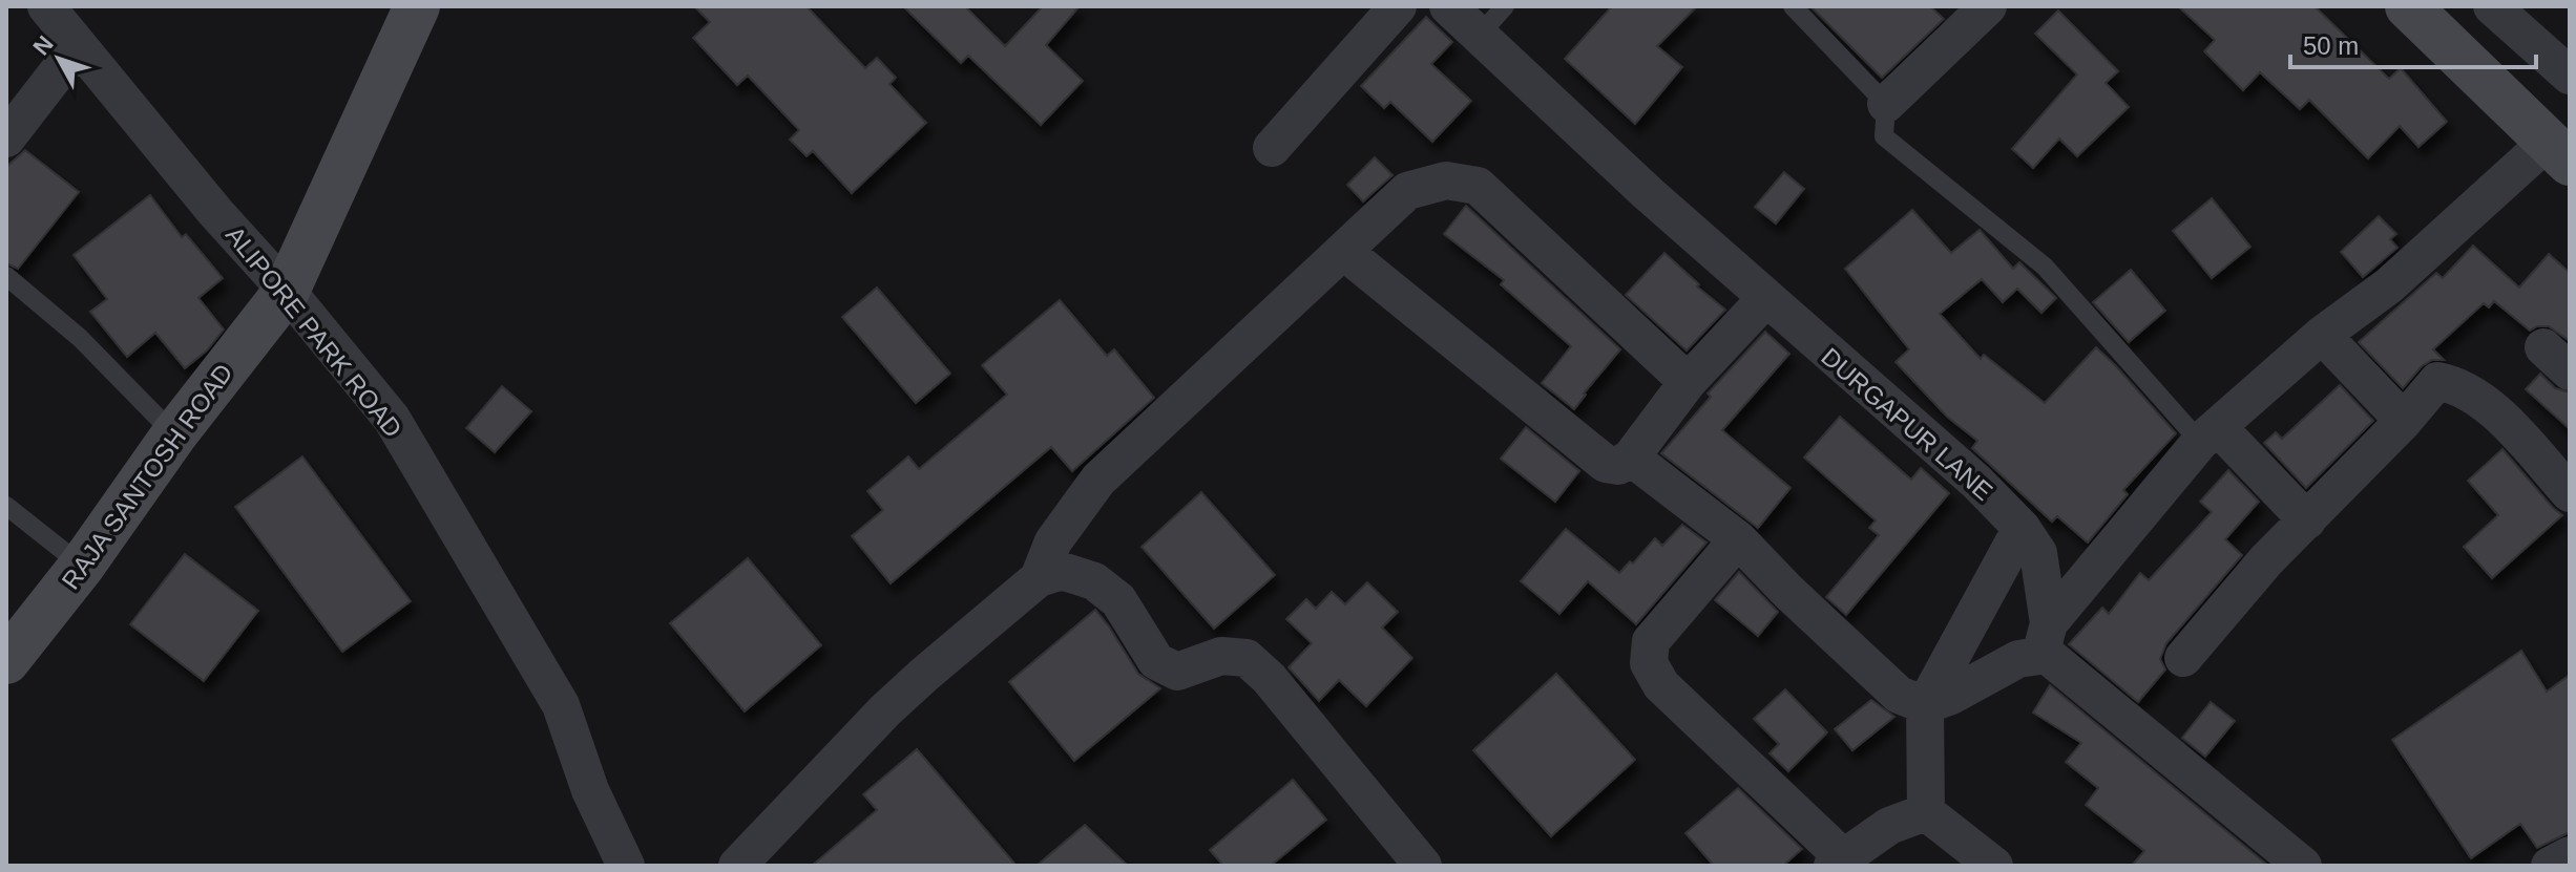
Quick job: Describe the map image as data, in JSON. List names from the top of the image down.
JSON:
{
  "streets": {
    "main road": ["RAJA SANTOSH ROAD"],
    "street": ["ALIPORE PARK ROAD", "DURGAPUR LANE"]
  },
  "crossings": [
    ["ALIPORE PARK ROAD", "RAJA SANTOSH ROAD"]
  ],
  "scale_bar": "50 m",
  "north": "top left"
}
